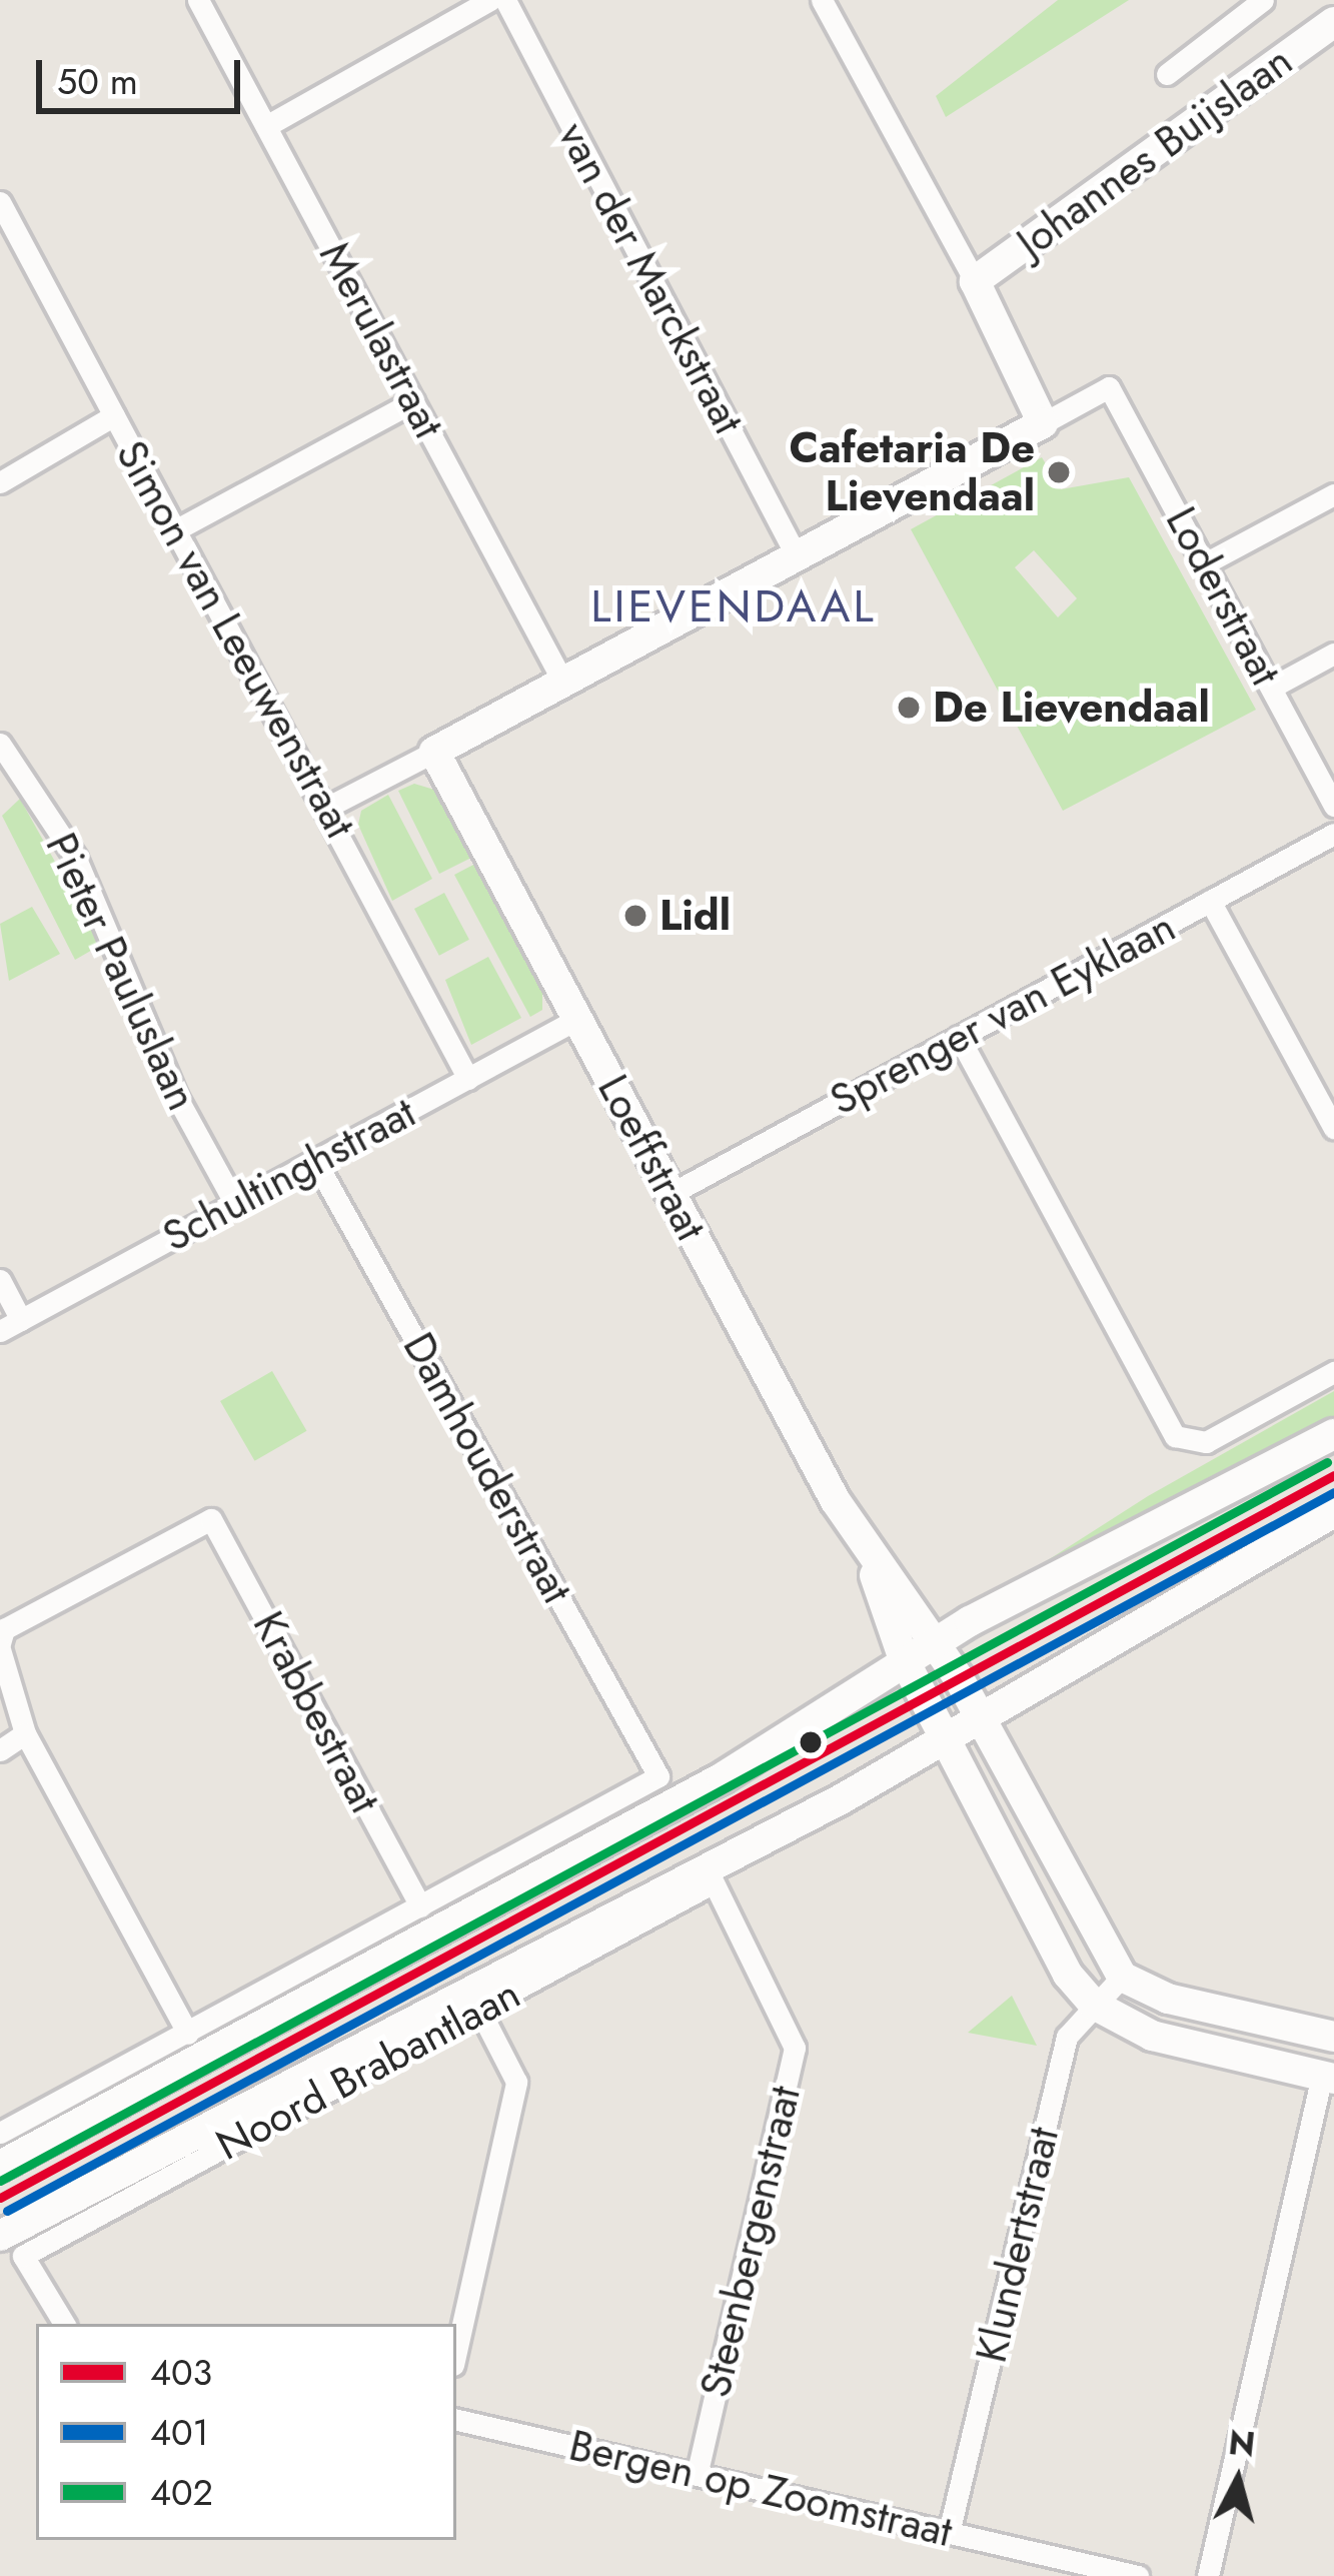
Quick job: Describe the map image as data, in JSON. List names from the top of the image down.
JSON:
{
  "streets": {
    "street": [
      "Johannes Buijslaan",
      "van der Marckstraat",
      "Merulastraat",
      "Loderstraat",
      "Simon van Leeuwenstraat",
      "Pieter Pauluslaan",
      "Sprenger van Eyklaan",
      "Loeffstraat",
      "Schultinghstraat",
      "Damhouderstraat",
      "Krabbestraat",
      "Noord Brabantlaan",
      "Steenbergenstraat",
      "Klundertstraat",
      "Bergen op Zoomstraat"
    ]
  },
  "crossings": [
    ["Simon van Leeuwenstraat", "Schultinghstraat"],
    ["Pieter Pauluslaan", "Schultinghstraat"],
    ["Sprenger van Eyklaan", "Loeffstraat"],
    ["Loeffstraat", "Schultinghstraat"],
    ["Loeffstraat", "Noord Brabantlaan"],
    ["Loeffstraat", "Klundertstraat"],
    ["Schultinghstraat", "Damhouderstraat"],
    ["Damhouderstraat", "Krabbestraat"],
    ["Noord Brabantlaan", "Steenbergenstraat"],
    ["Steenbergenstraat", "Bergen op Zoomstraat"],
    ["Klundertstraat", "Bergen op Zoomstraat"]
  ],
  "districts": ["LIEVENDAAL"],
  "places": ["Cafetaria De Lievendaal", "De Lievendaal", "Lidl"],
  "lines": ["transit line 402", "transit line 403", "transit line 401"],
  "legend": ["403", "401", "402"],
  "scale_bar": "50 m",
  "north": "top"
}
